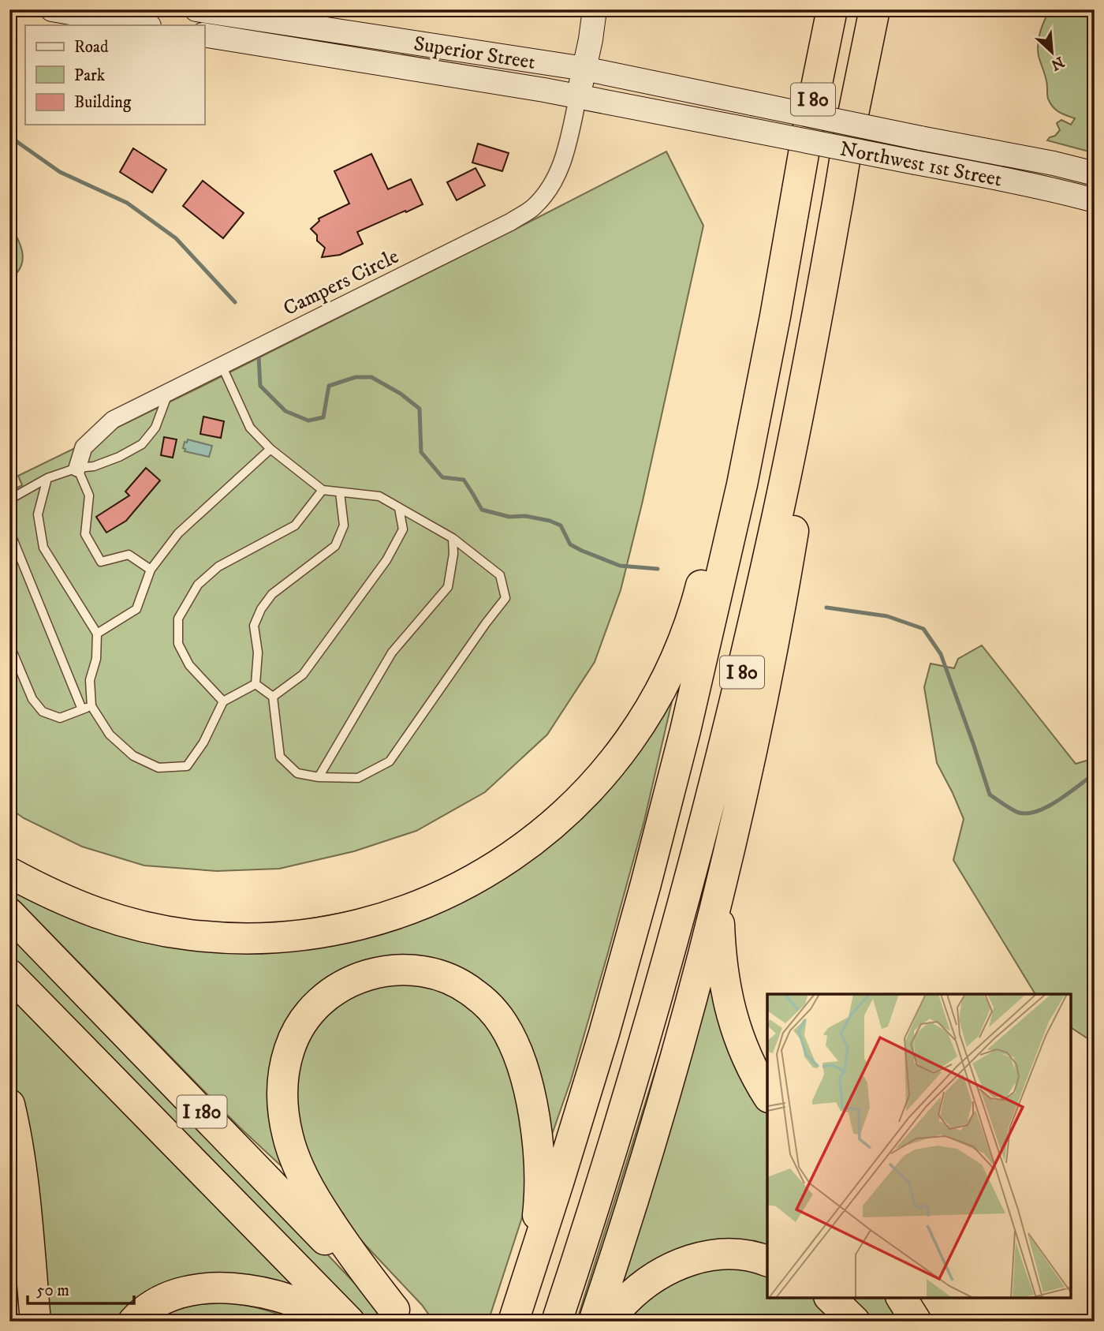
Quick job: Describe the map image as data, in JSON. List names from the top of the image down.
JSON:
{
  "streets": {
    "highway": ["I 80", "I 180"],
    "main road": ["Superior Street", "Northwest 1st Street"],
    "street": ["Campers Circle"]
  },
  "crossings": [
    ["Superior Street", "Northwest 1st Street"],
    ["Superior Street", "Campers Circle"]
  ],
  "legend": ["Road", "Park", "Building"],
  "scale_bar": "50 m",
  "north": "bottom right"
}
